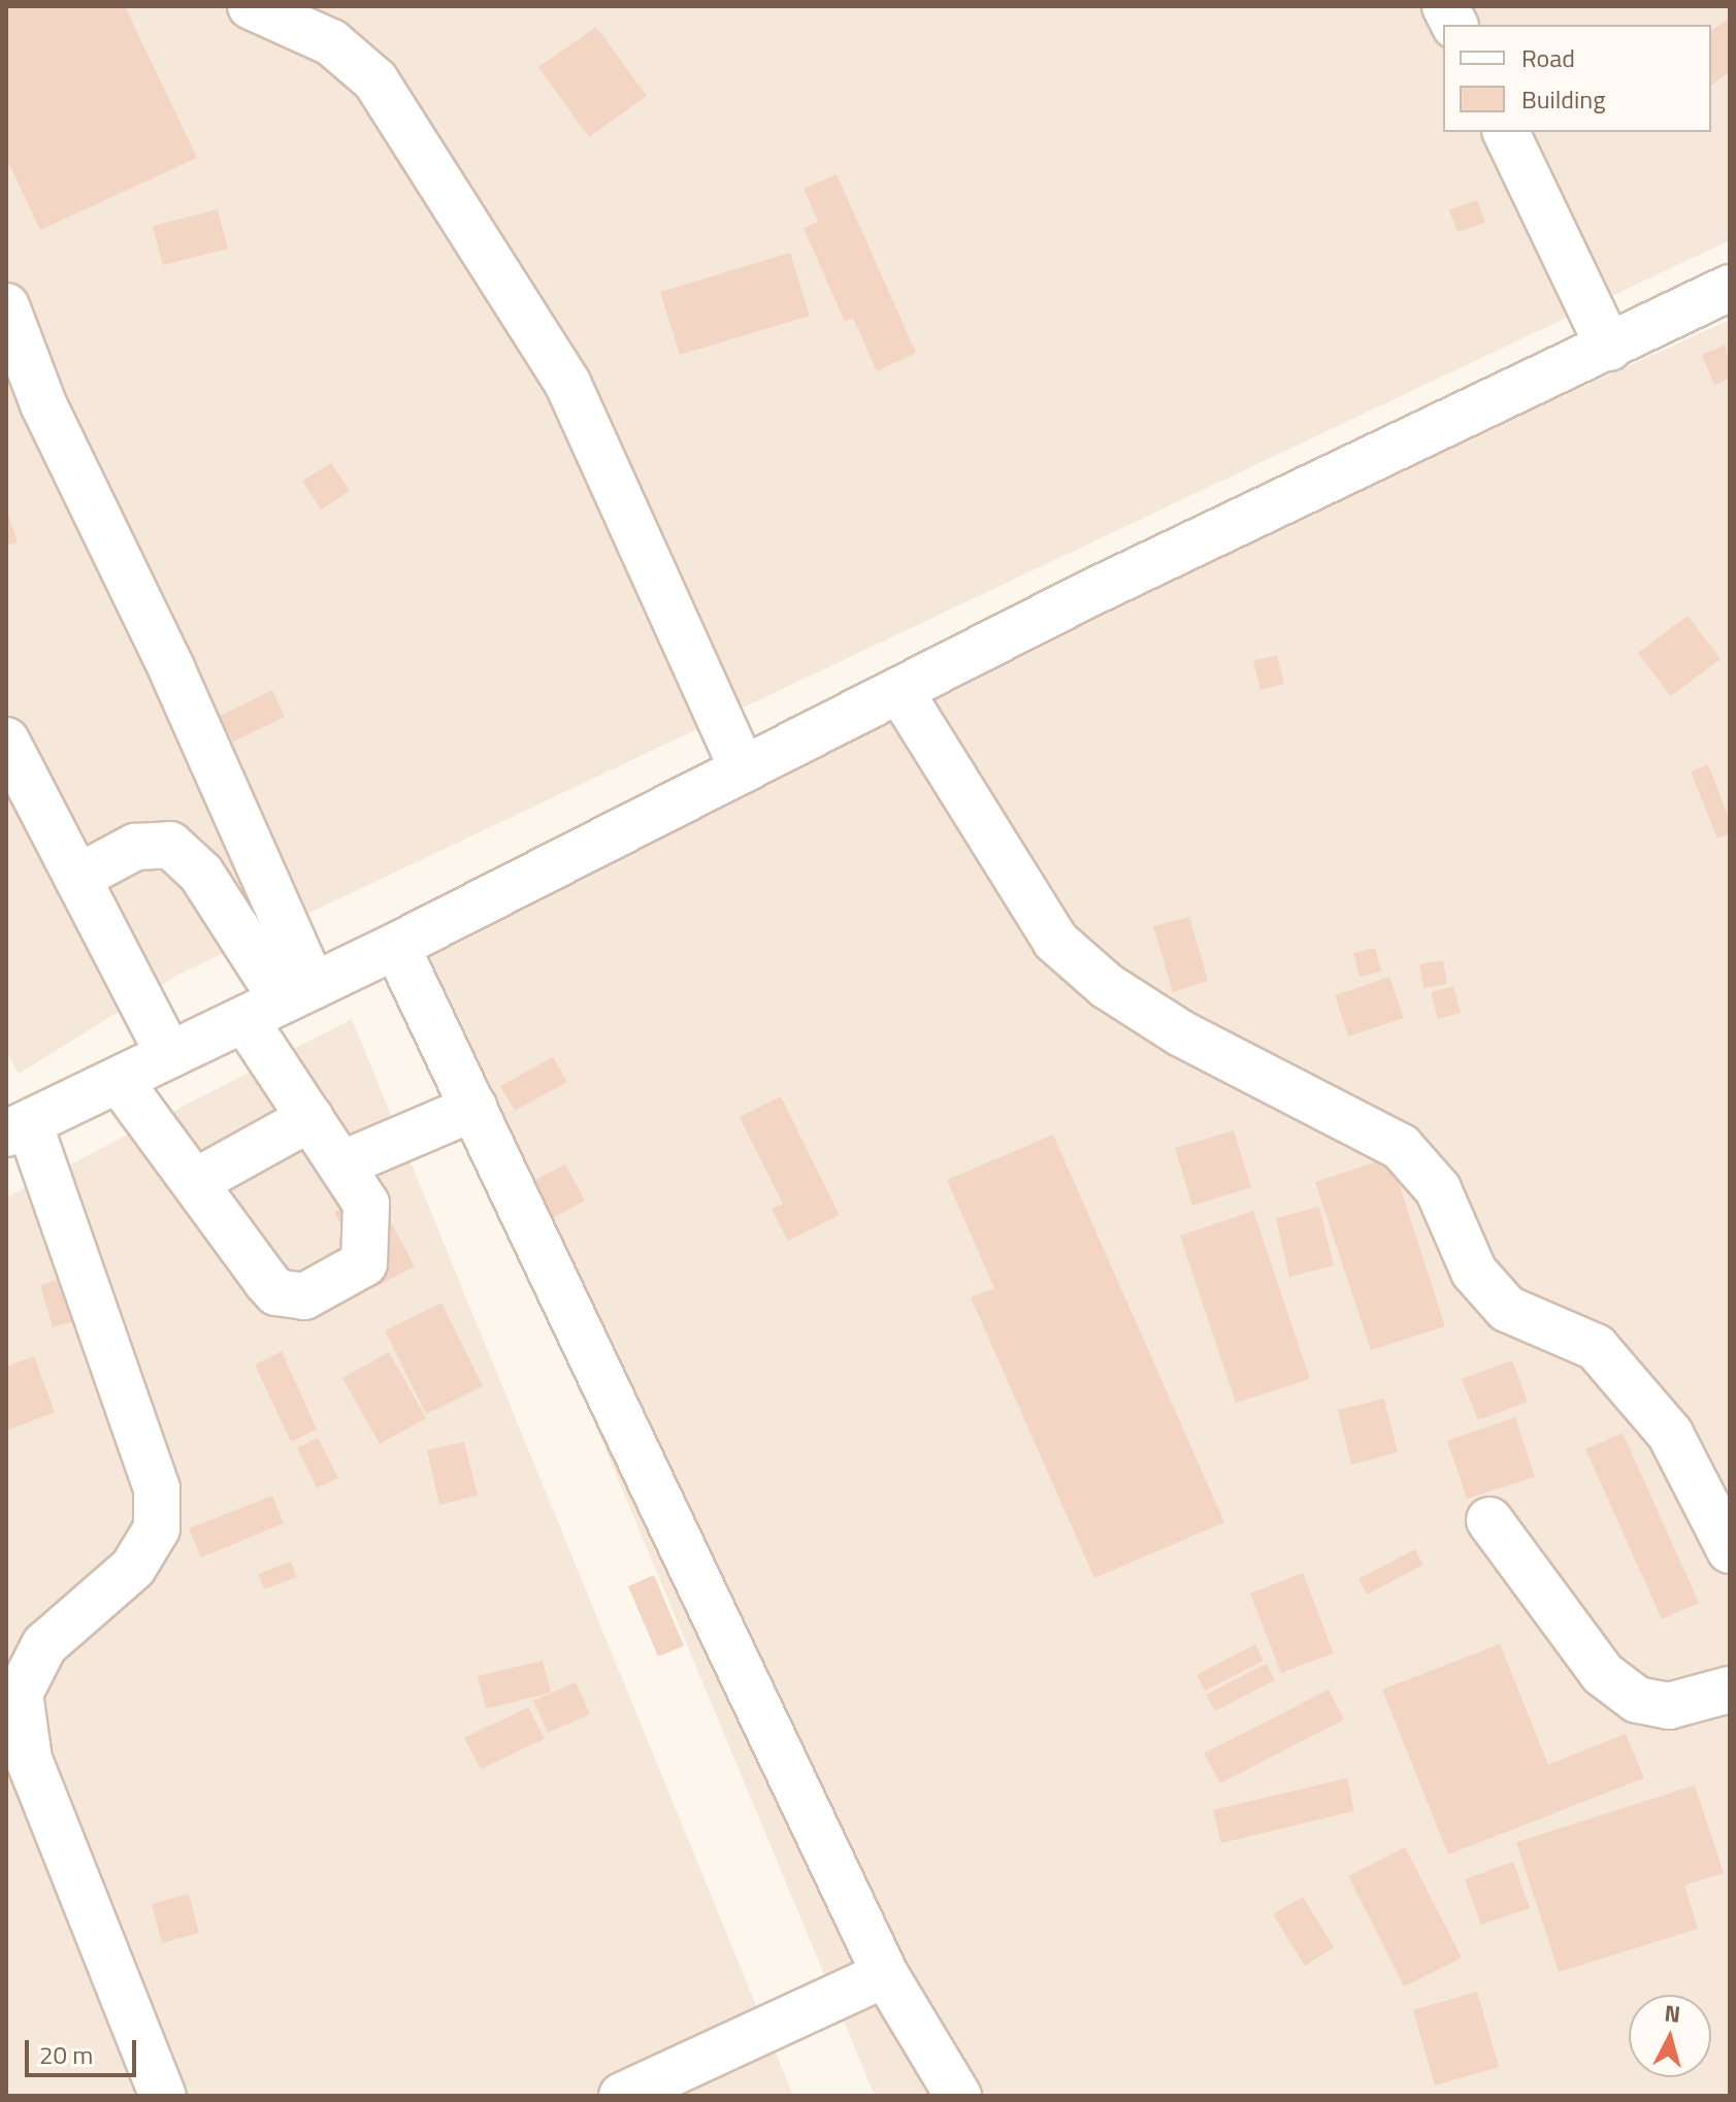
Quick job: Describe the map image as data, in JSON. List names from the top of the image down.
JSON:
{
  "legend": ["Road", "Building"],
  "scale_bar": "20 m",
  "north": "top"
}
